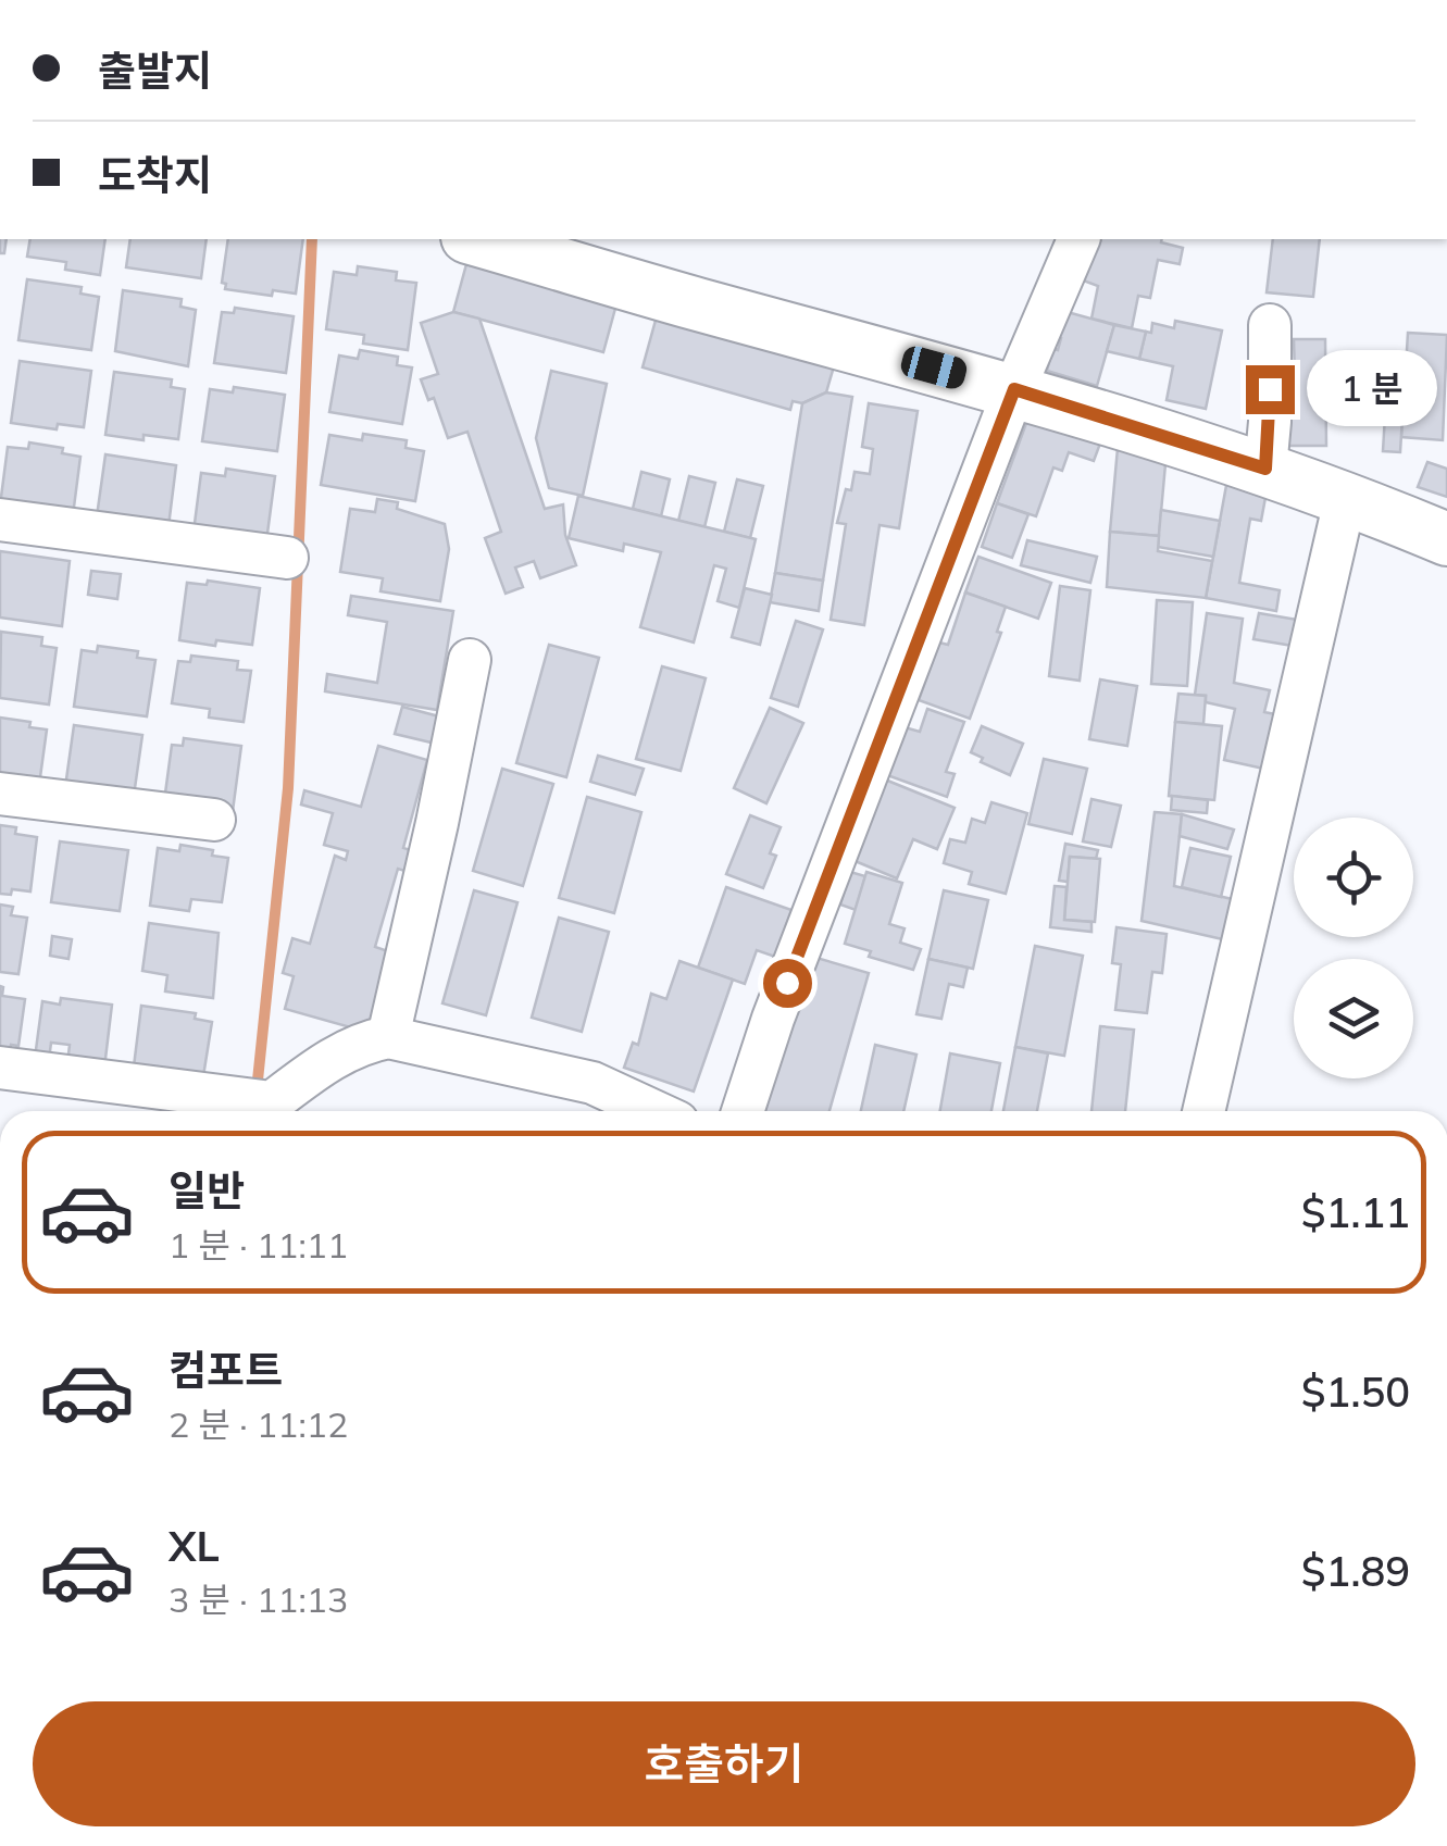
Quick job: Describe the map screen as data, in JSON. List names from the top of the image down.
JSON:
{
  "page": {
    "banner": ["출발지", "도착지"],
    "bubble": "1 분",
    "list": [
      {
        "name": "일반",
        "note": "1 분 · 11:11",
        "value": "$1.11"
      },
      {
        "name": "컴포트",
        "note": "2 분 · 11:12",
        "value": "$1.50"
      },
      {
        "name": "XL",
        "note": "3 분 · 11:13",
        "value": "$1.89"
      }
    ],
    "buttons": "호출하기"
  }
}
